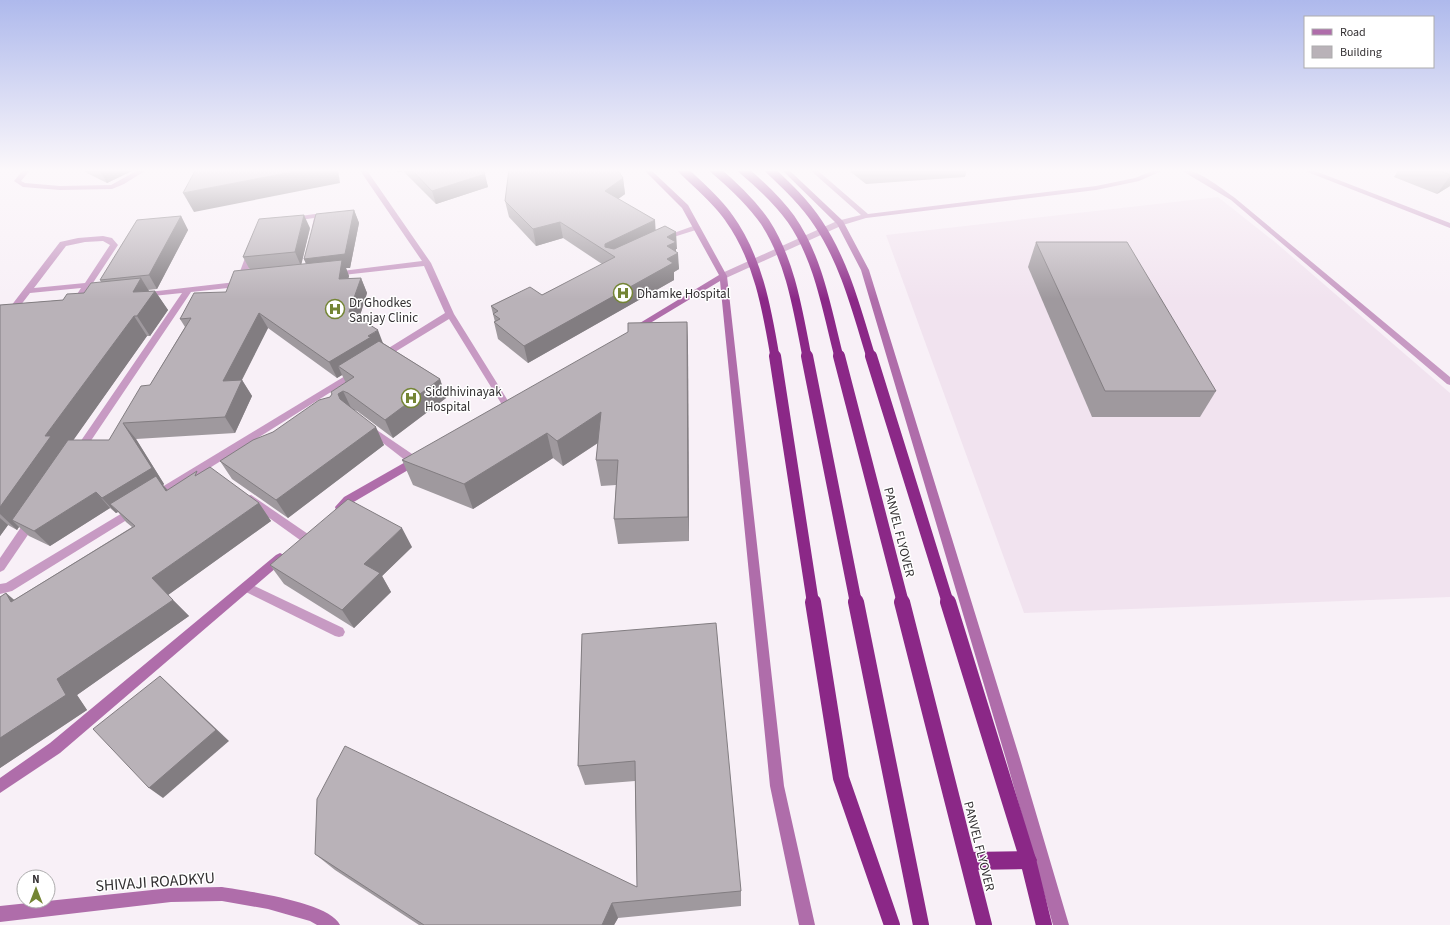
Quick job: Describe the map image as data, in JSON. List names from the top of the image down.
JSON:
{
  "streets": {
    "highway": ["PANVEL FLYOVER"],
    "street": ["SHIVAJI ROADKYU"]
  },
  "places": {
    "hospital": ["Dhamke Hospital", "Dr Ghodkes Sanjay Clinic", "Siddhivinayak Hospital"]
  },
  "legend": ["Road", "Building"],
  "north": "top"
}
